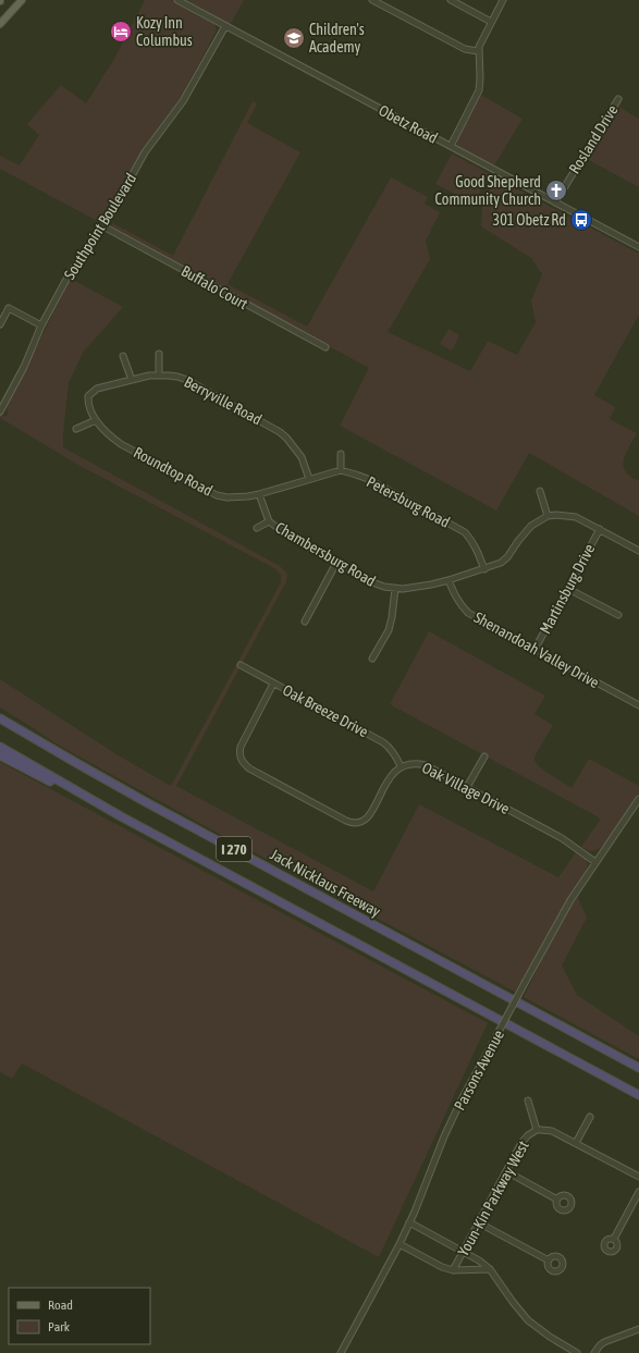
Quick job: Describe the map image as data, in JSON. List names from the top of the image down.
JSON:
{
  "streets": {
    "highway": ["I 270", "Jack Nicklaus Freeway"],
    "street": [
      "Obetz Road",
      "Rosland Drive",
      "Southpoint Boulevard",
      "Buffalo Court",
      "Berryville Road",
      "Roundtop Road",
      "Petersburg Road",
      "Chambersburg Road",
      "Martinsburg Drive",
      "Shenandoah Valley Drive",
      "Oak Breeze Drive",
      "Oak Village Drive",
      "Parsons Avenue",
      "Youn-Kin Parkway West"
    ]
  },
  "crossings": [
    ["Obetz Road", "Rosland Drive"],
    ["Obetz Road", "Southpoint Boulevard"],
    ["Southpoint Boulevard", "Buffalo Court"],
    ["Berryville Road", "Roundtop Road"],
    ["Roundtop Road", "Chambersburg Road"],
    ["Petersburg Road", "Chambersburg Road"],
    ["Chambersburg Road", "Shenandoah Valley Drive"],
    ["Martinsburg Drive", "Shenandoah Valley Drive"],
    ["Oak Breeze Drive", "Oak Village Drive"],
    ["Oak Village Drive", "Parsons Avenue"]
  ],
  "places": {
    "hotel": ["Kozy Inn Columbus"],
    "school or university": ["Children's Academy"],
    "church": ["Good Shepherd Community Church"],
    "bus stop": ["301 Obetz Rd"]
  },
  "legend": ["Road", "Park"]
}
